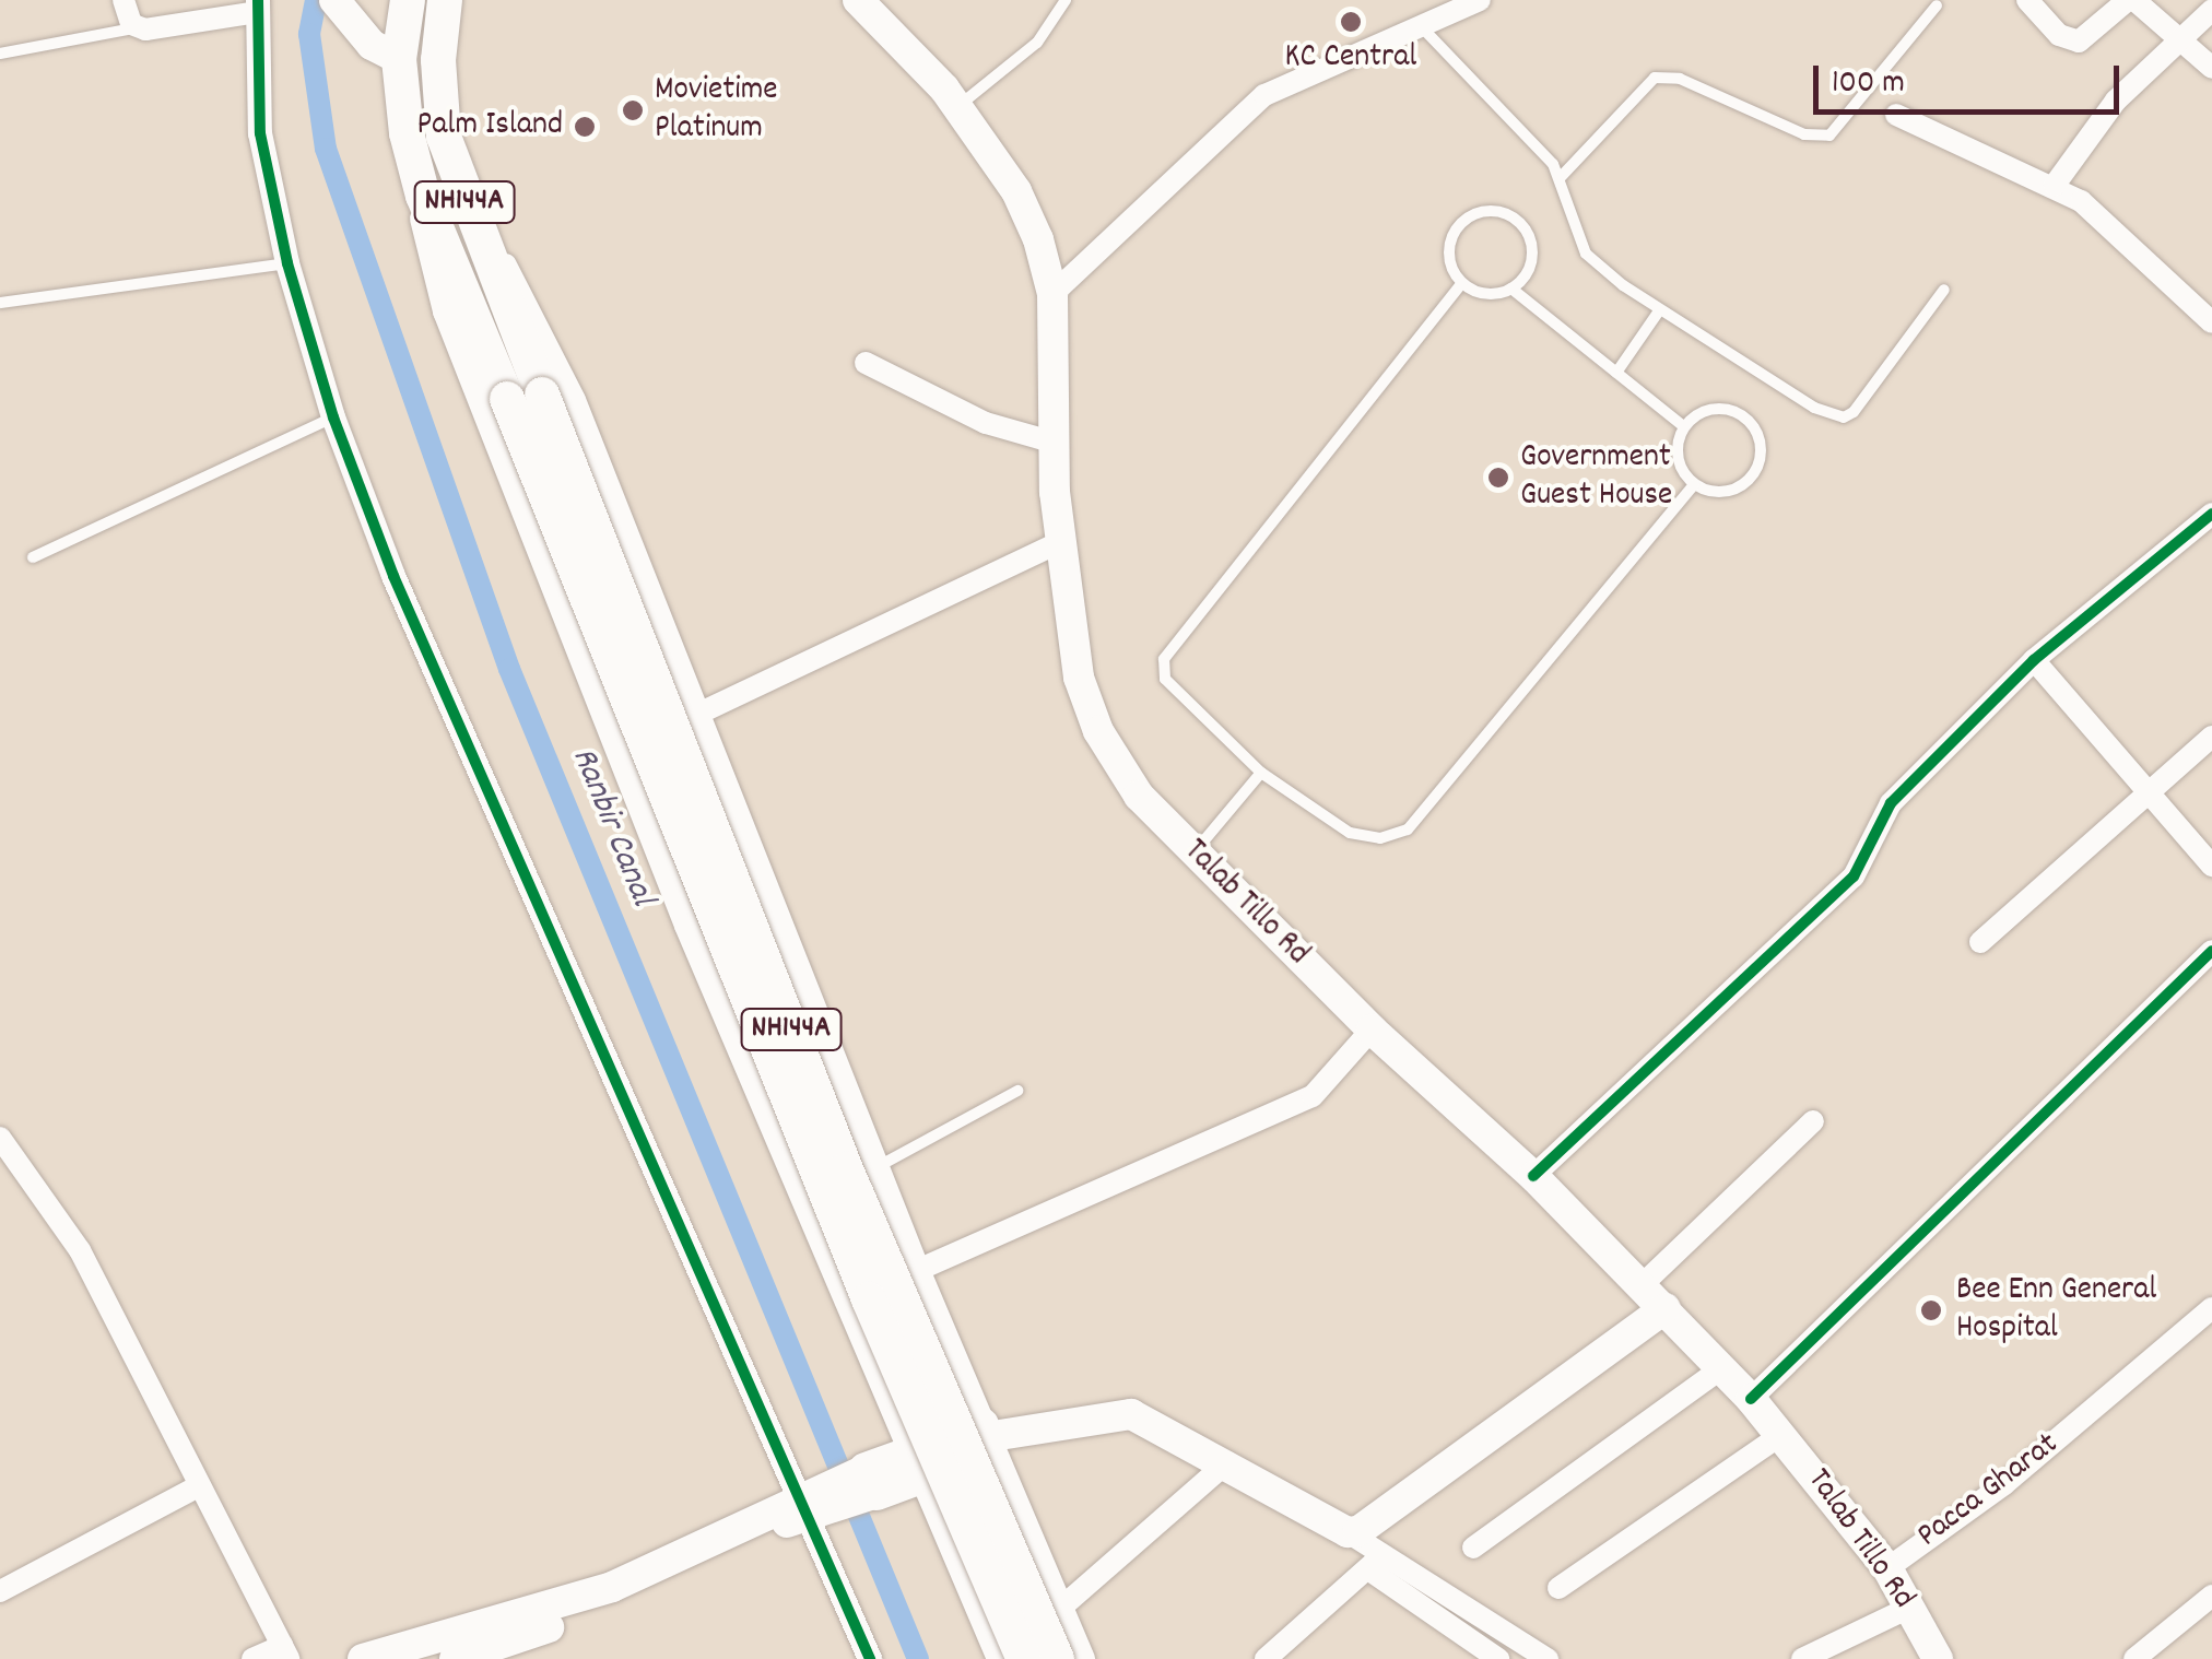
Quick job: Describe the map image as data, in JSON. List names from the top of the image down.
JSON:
{
  "streets": {
    "highway": ["NH144A"],
    "main road": ["Talab Tillo Rd"],
    "street": ["Pacca Gharat"]
  },
  "crossings": [
    ["Talab Tillo Rd", "Pacca Gharat"]
  ],
  "water": ["Ranbir Canal"],
  "places": [
    "KC Central",
    "Movietime Platinum",
    "Palm Island",
    "Government Guest House",
    "Bee Enn General Hospital"
  ],
  "scale_bar": "100 m"
}
